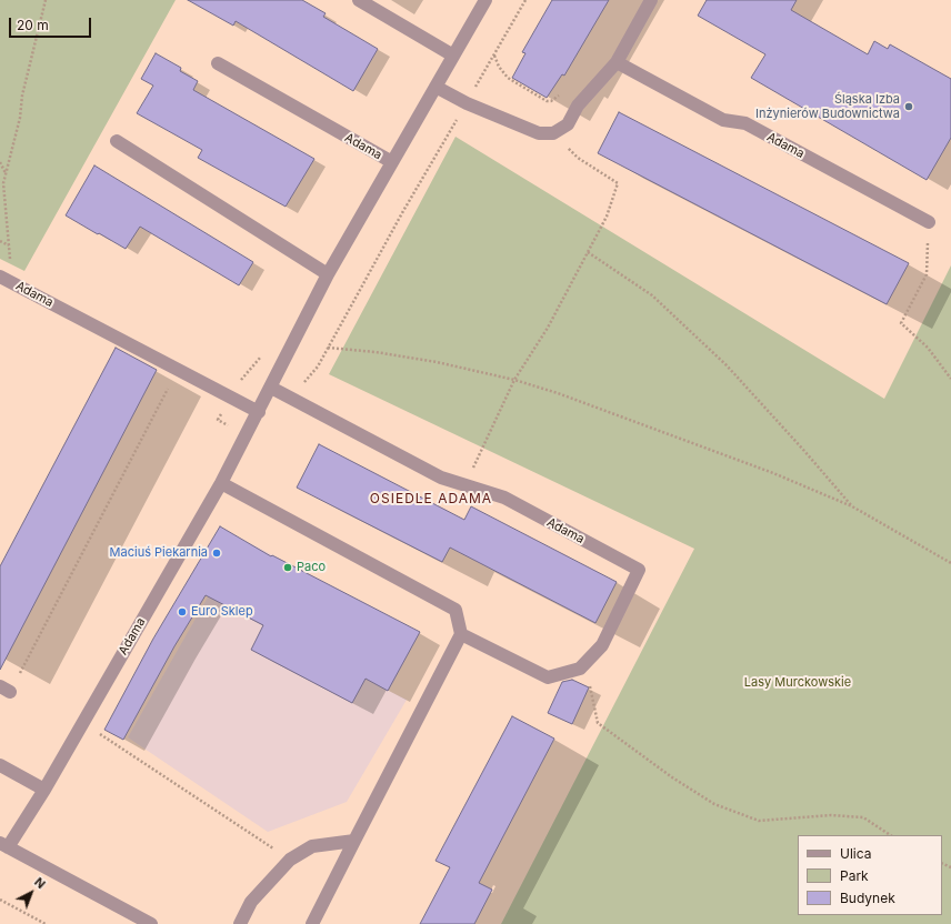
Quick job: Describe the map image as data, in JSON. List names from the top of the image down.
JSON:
{
  "streets": {
    "street": ["Adama"]
  },
  "districts": ["OSIEDLE ADAMA"],
  "parks": ["Lasy Murckowskie"],
  "places": [
    "Śląska Izba Inżynierów Budownictwa",
    "Maciuś Piekarnia",
    "Paco",
    "Euro Sklep"
  ],
  "legend": ["Ulica", "Park", "Budynek"],
  "scale_bar": "20 m",
  "north": "top right"
}
